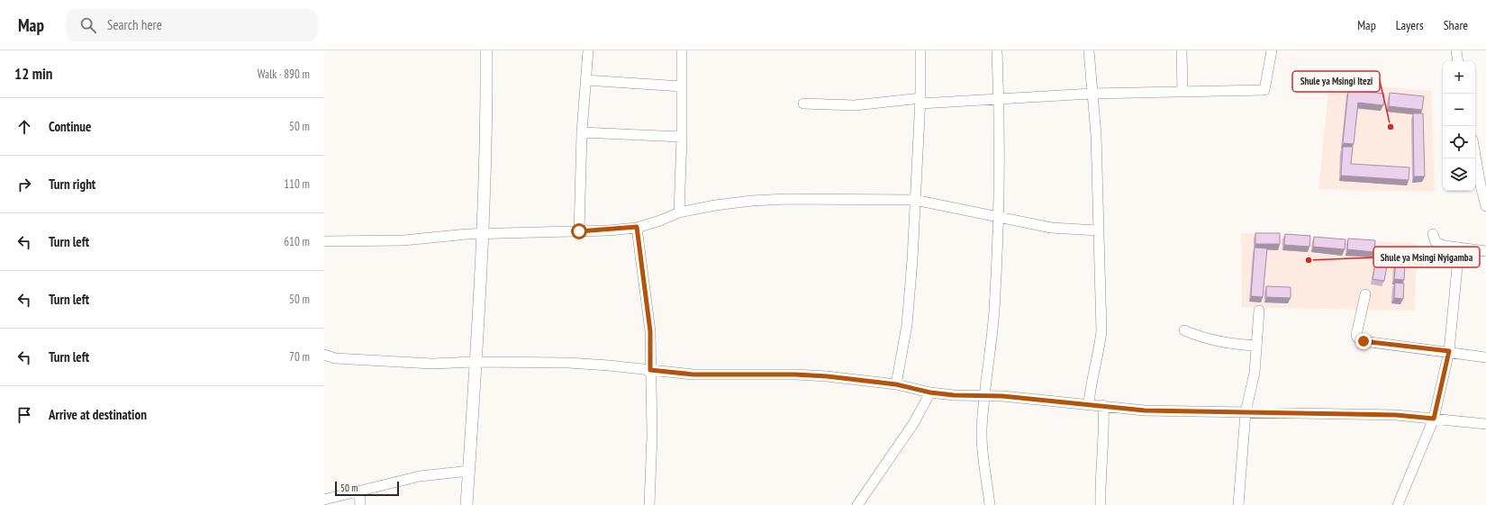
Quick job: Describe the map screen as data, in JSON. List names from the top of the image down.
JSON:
{
  "places": ["Shule ya Msingi Itezi", "Shule ya Msingi Nyigamba"],
  "scale_bar": "50 m",
  "page": {
    "header": "Map",
    "search": "Search here",
    "nav": ["Map", "Layers", "Share"],
    "heading": ["12 min", "Walk · 890 m"],
    "map_buttons": ["+", "−"],
    "list": [
      ["Continue", "50 m"],
      ["Turn right", "110 m"],
      ["Turn left", "610 m"],
      ["Turn left", "50 m"],
      ["Turn left", "70 m"],
      "Arrive at destination"
    ],
    "scale": "50 m"
  }
}
